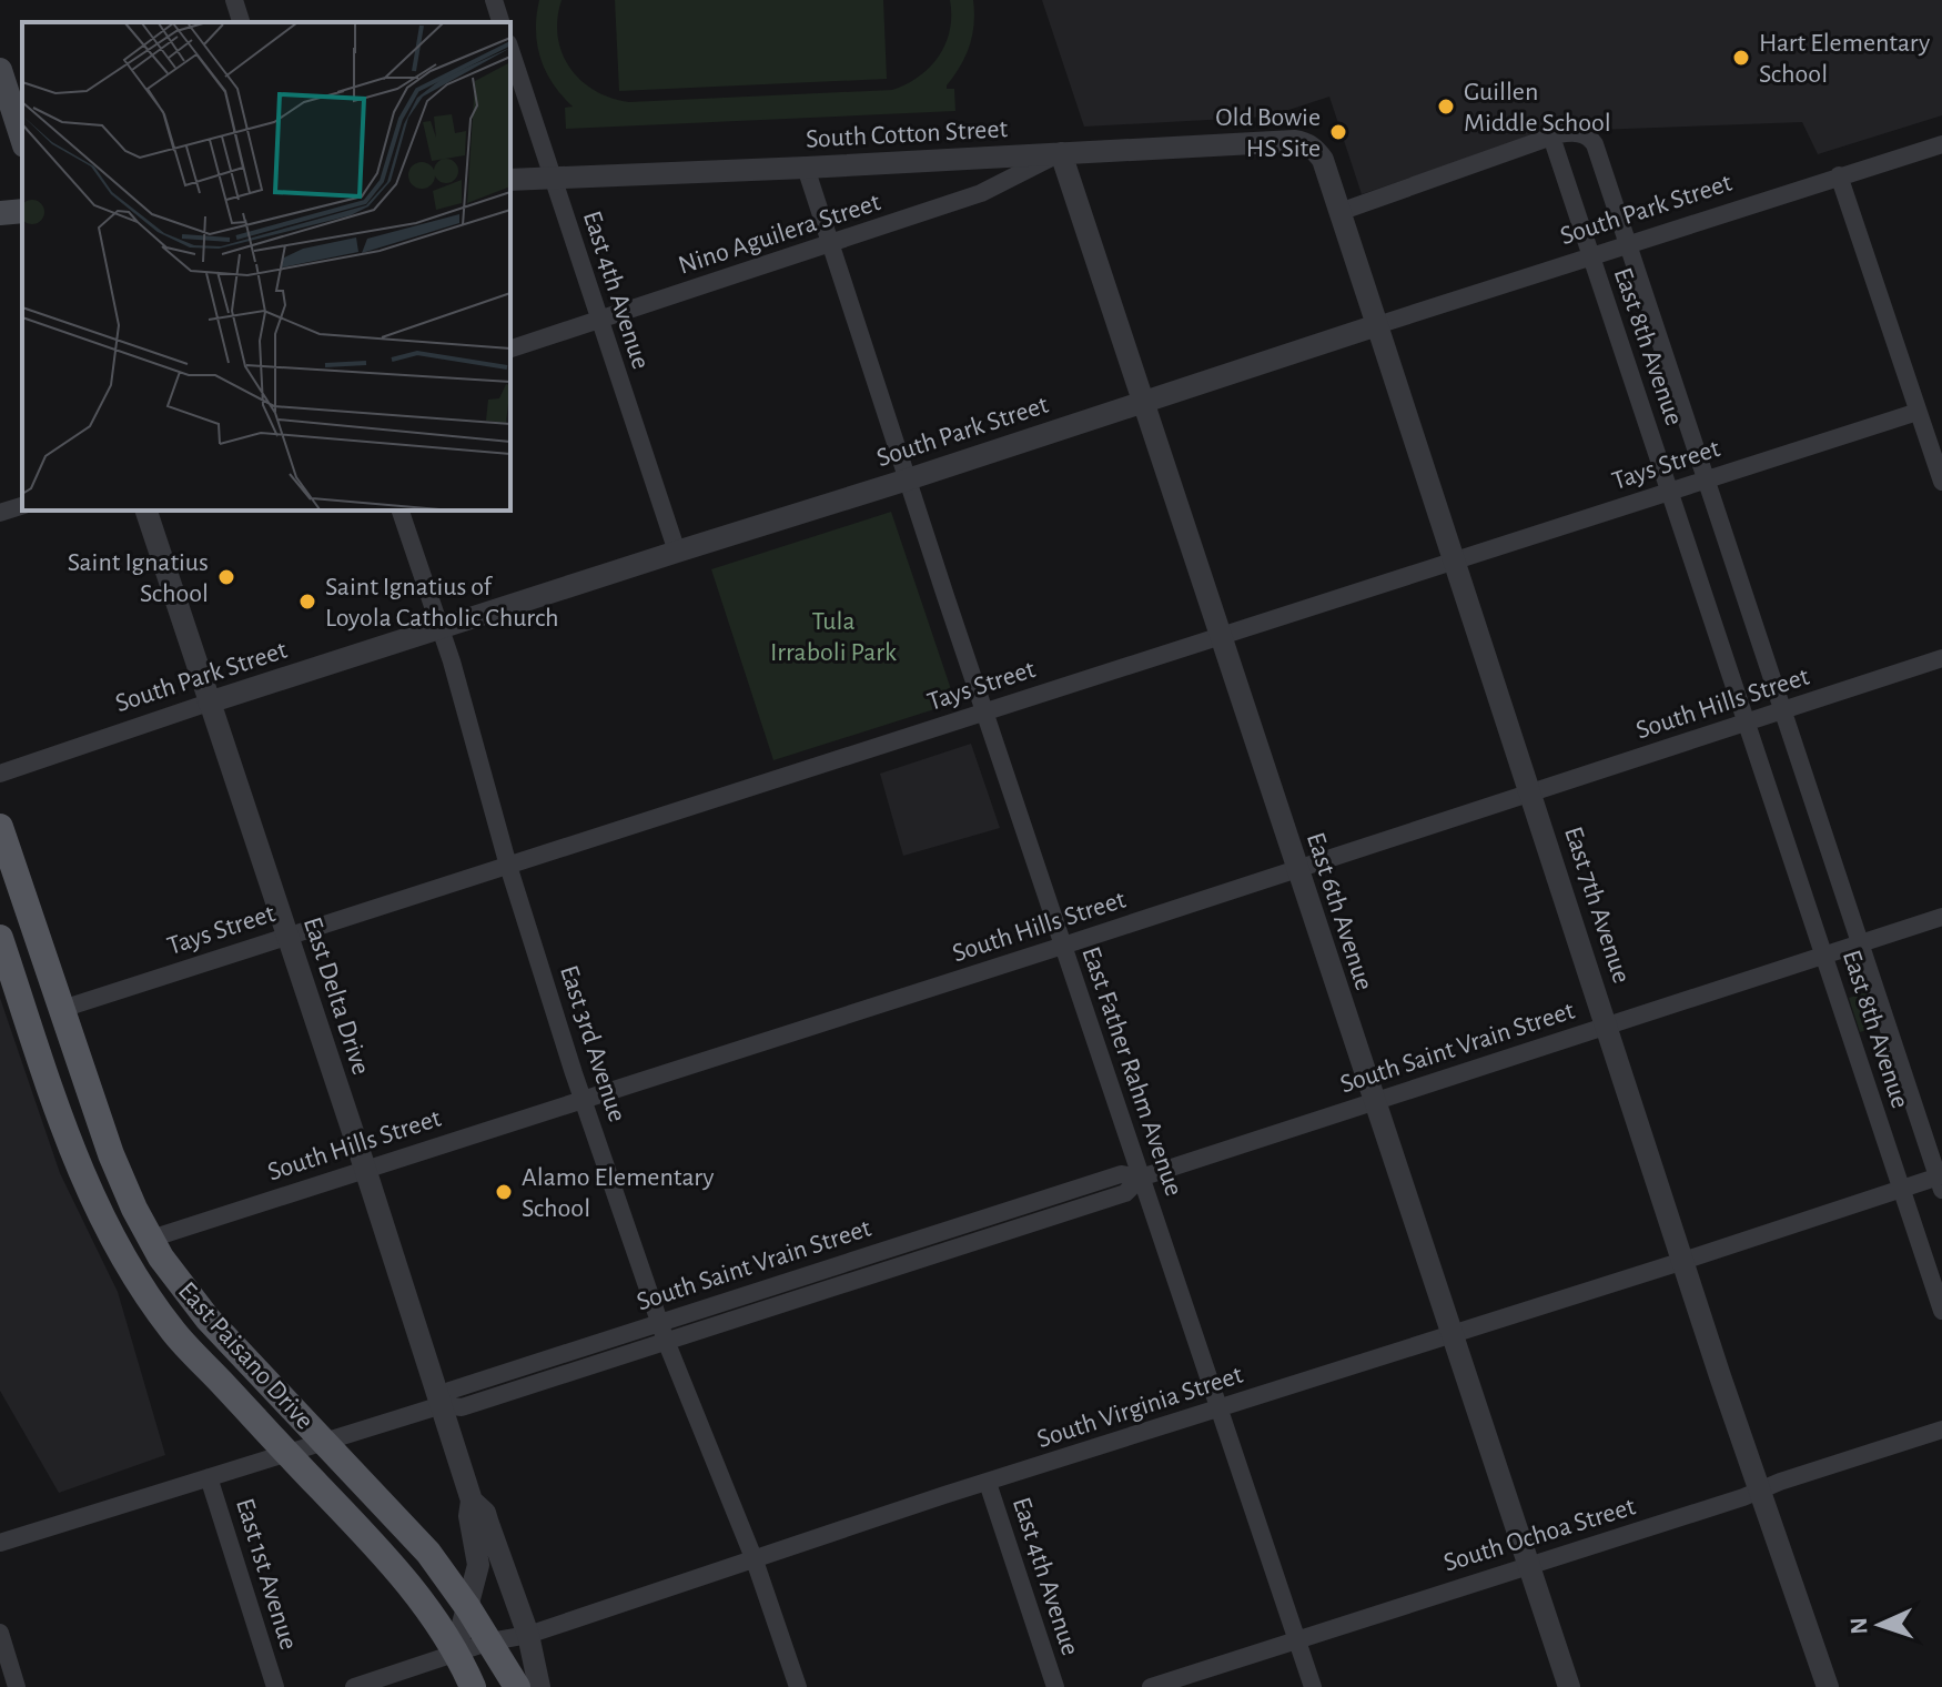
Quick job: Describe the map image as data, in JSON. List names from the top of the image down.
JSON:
{
  "streets": {
    "main road": ["East Paisano Drive"],
    "street": [
      "South Cotton Street",
      "South Park Street",
      "Nino Aguilera Street",
      "East 4th Avenue",
      "East 8th Avenue",
      "Tays Street",
      "South Hills Street",
      "East 7th Avenue",
      "East 6th Avenue",
      "East Delta Drive",
      "East 3rd Avenue",
      "South Saint Vrain Street",
      "East Father Rahm Avenue",
      "South Virginia Street",
      "South Ochoa Street",
      "East 1st Avenue"
    ]
  },
  "crossings": [
    ["South Cotton Street", "Nino Aguilera Street"],
    ["South Cotton Street", "East 4th Avenue"],
    ["South Cotton Street", "East 7th Avenue"],
    ["South Cotton Street", "East 6th Avenue"],
    ["South Cotton Street", "East Father Rahm Avenue"],
    ["South Park Street", "East 4th Avenue"],
    ["South Park Street", "East 8th Avenue"],
    ["South Park Street", "East 7th Avenue"],
    ["South Park Street", "East 6th Avenue"],
    ["South Park Street", "East Delta Drive"],
    ["South Park Street", "East 3rd Avenue"],
    ["South Park Street", "East Father Rahm Avenue"],
    ["Nino Aguilera Street", "East 4th Avenue"],
    ["Nino Aguilera Street", "East 6th Avenue"],
    ["Nino Aguilera Street", "East Father Rahm Avenue"],
    ["East 4th Avenue", "South Virginia Street"],
    ["East 8th Avenue", "Tays Street"],
    ["East 8th Avenue", "South Hills Street"],
    ["East 8th Avenue", "South Saint Vrain Street"],
    ["East 8th Avenue", "South Virginia Street"],
    ["Tays Street", "East 7th Avenue"],
    ["Tays Street", "East 6th Avenue"],
    ["Tays Street", "East Delta Drive"],
    ["Tays Street", "East 3rd Avenue"],
    ["Tays Street", "East Father Rahm Avenue"],
    ["Tays Street", "East Paisano Drive"],
    ["South Hills Street", "East 7th Avenue"],
    ["South Hills Street", "East 6th Avenue"],
    ["South Hills Street", "East Delta Drive"],
    ["South Hills Street", "East 3rd Avenue"],
    ["South Hills Street", "East Father Rahm Avenue"],
    ["South Hills Street", "East Paisano Drive"],
    ["East 7th Avenue", "South Saint Vrain Street"],
    ["East 7th Avenue", "South Virginia Street"],
    ["East 7th Avenue", "South Ochoa Street"],
    ["East 6th Avenue", "South Saint Vrain Street"],
    ["East 6th Avenue", "South Virginia Street"],
    ["East 6th Avenue", "South Ochoa Street"],
    ["East Delta Drive", "South Saint Vrain Street"],
    ["East Delta Drive", "East Paisano Drive"],
    ["East Delta Drive", "South Virginia Street"],
    ["East 3rd Avenue", "South Saint Vrain Street"],
    ["East 3rd Avenue", "South Virginia Street"],
    ["South Saint Vrain Street", "East Father Rahm Avenue"],
    ["South Saint Vrain Street", "East Paisano Drive"],
    ["South Saint Vrain Street", "East 1st Avenue"],
    ["East Father Rahm Avenue", "South Virginia Street"],
    ["East Father Rahm Avenue", "South Ochoa Street"],
    ["East Paisano Drive", "South Virginia Street"]
  ],
  "parks": ["Tula Irraboli Park"],
  "places": [
    "Hart Elementary School",
    "Guillen Middle School",
    "Old Bowie HS Site",
    "Saint Ignatius School",
    "Saint Ignatius of Loyola Catholic Church",
    "Alamo Elementary School"
  ],
  "north": "left"
}
